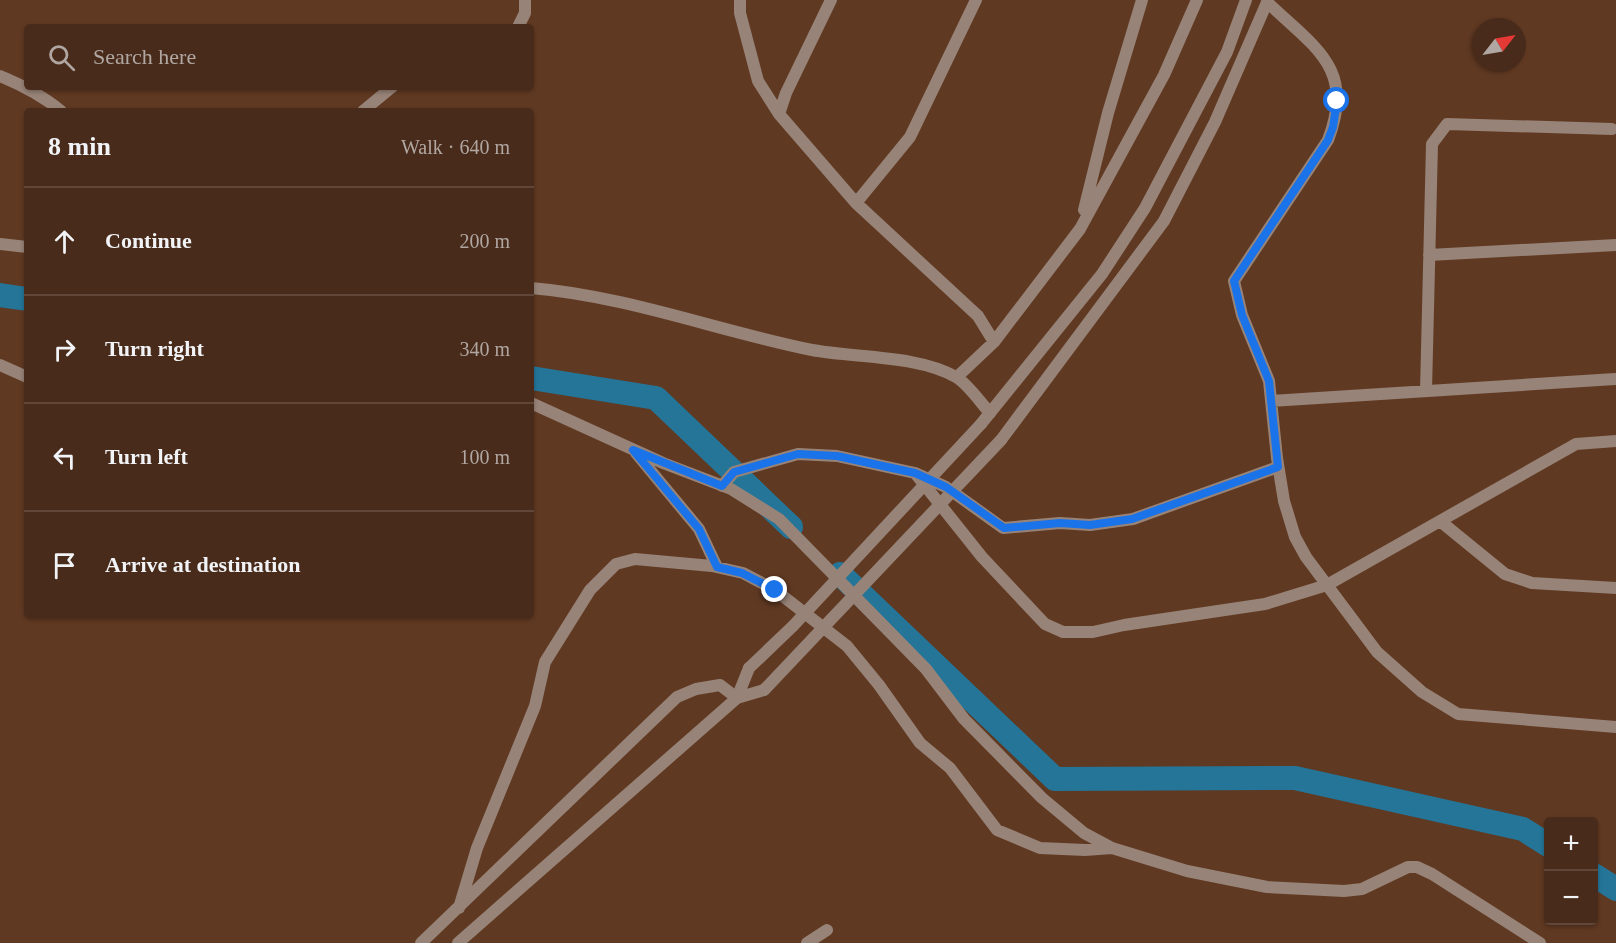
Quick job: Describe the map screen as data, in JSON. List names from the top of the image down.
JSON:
{
  "north": "top right",
  "page": {
    "search": "Search here",
    "heading": ["8 min", "Walk · 640 m"],
    "list": [
      ["Continue", "200 m"],
      ["Turn right", "340 m"],
      ["Turn left", "100 m"],
      "Arrive at destination"
    ],
    "map_buttons": ["+", "−"]
  }
}
